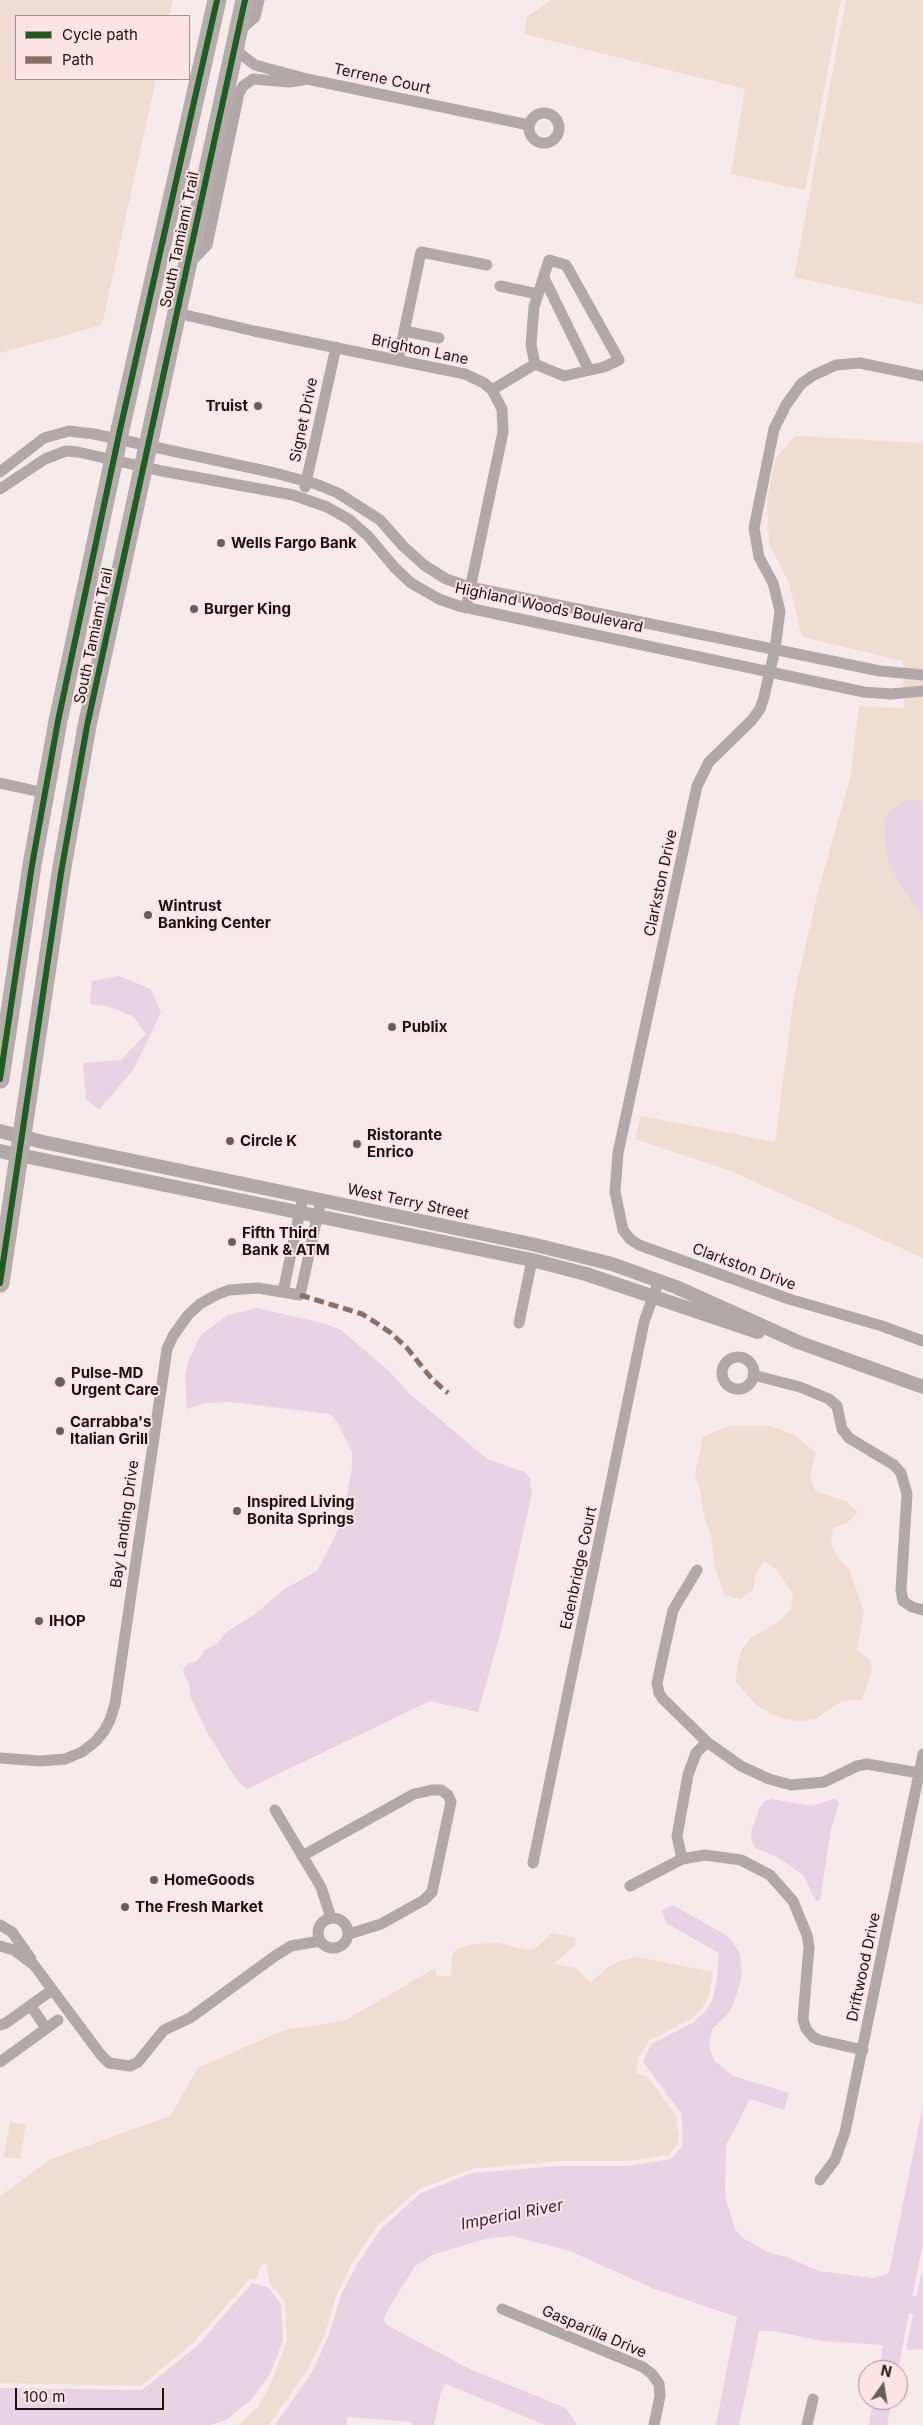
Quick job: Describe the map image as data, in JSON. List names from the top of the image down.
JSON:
{
  "streets": {
    "main road": ["South Tamiami Trail"],
    "street": [
      "Terrene Court",
      "Brighton Lane",
      "Signet Drive",
      "Highland Woods Boulevard",
      "Clarkston Drive",
      "West Terry Street",
      "Bay Landing Drive",
      "Edenbridge Court",
      "Driftwood Drive",
      "Gasparilla Drive"
    ]
  },
  "crossings": [
    ["Terrene Court", "South Tamiami Trail"],
    ["South Tamiami Trail", "Brighton Lane"],
    ["South Tamiami Trail", "Highland Woods Boulevard"],
    ["South Tamiami Trail", "West Terry Street"],
    ["Brighton Lane", "Signet Drive"],
    ["Signet Drive", "Highland Woods Boulevard"],
    ["Highland Woods Boulevard", "Clarkston Drive"],
    ["West Terry Street", "Bay Landing Drive"],
    ["West Terry Street", "Edenbridge Court"]
  ],
  "water": ["Imperial River"],
  "places": [
    "Truist",
    "Wells Fargo Bank",
    "Burger King",
    "Wintrust Banking Center",
    "Publix",
    "Circle K",
    "Ristorante Enrico",
    "Fifth Third Bank & ATM",
    "Pulse-MD Urgent Care",
    "Carrabba's Italian Grill",
    "Inspired Living Bonita Springs",
    "IHOP",
    "HomeGoods",
    "The Fresh Market"
  ],
  "legend": ["Cycle path", "Path"],
  "scale_bar": "100 m",
  "north": "top"
}
